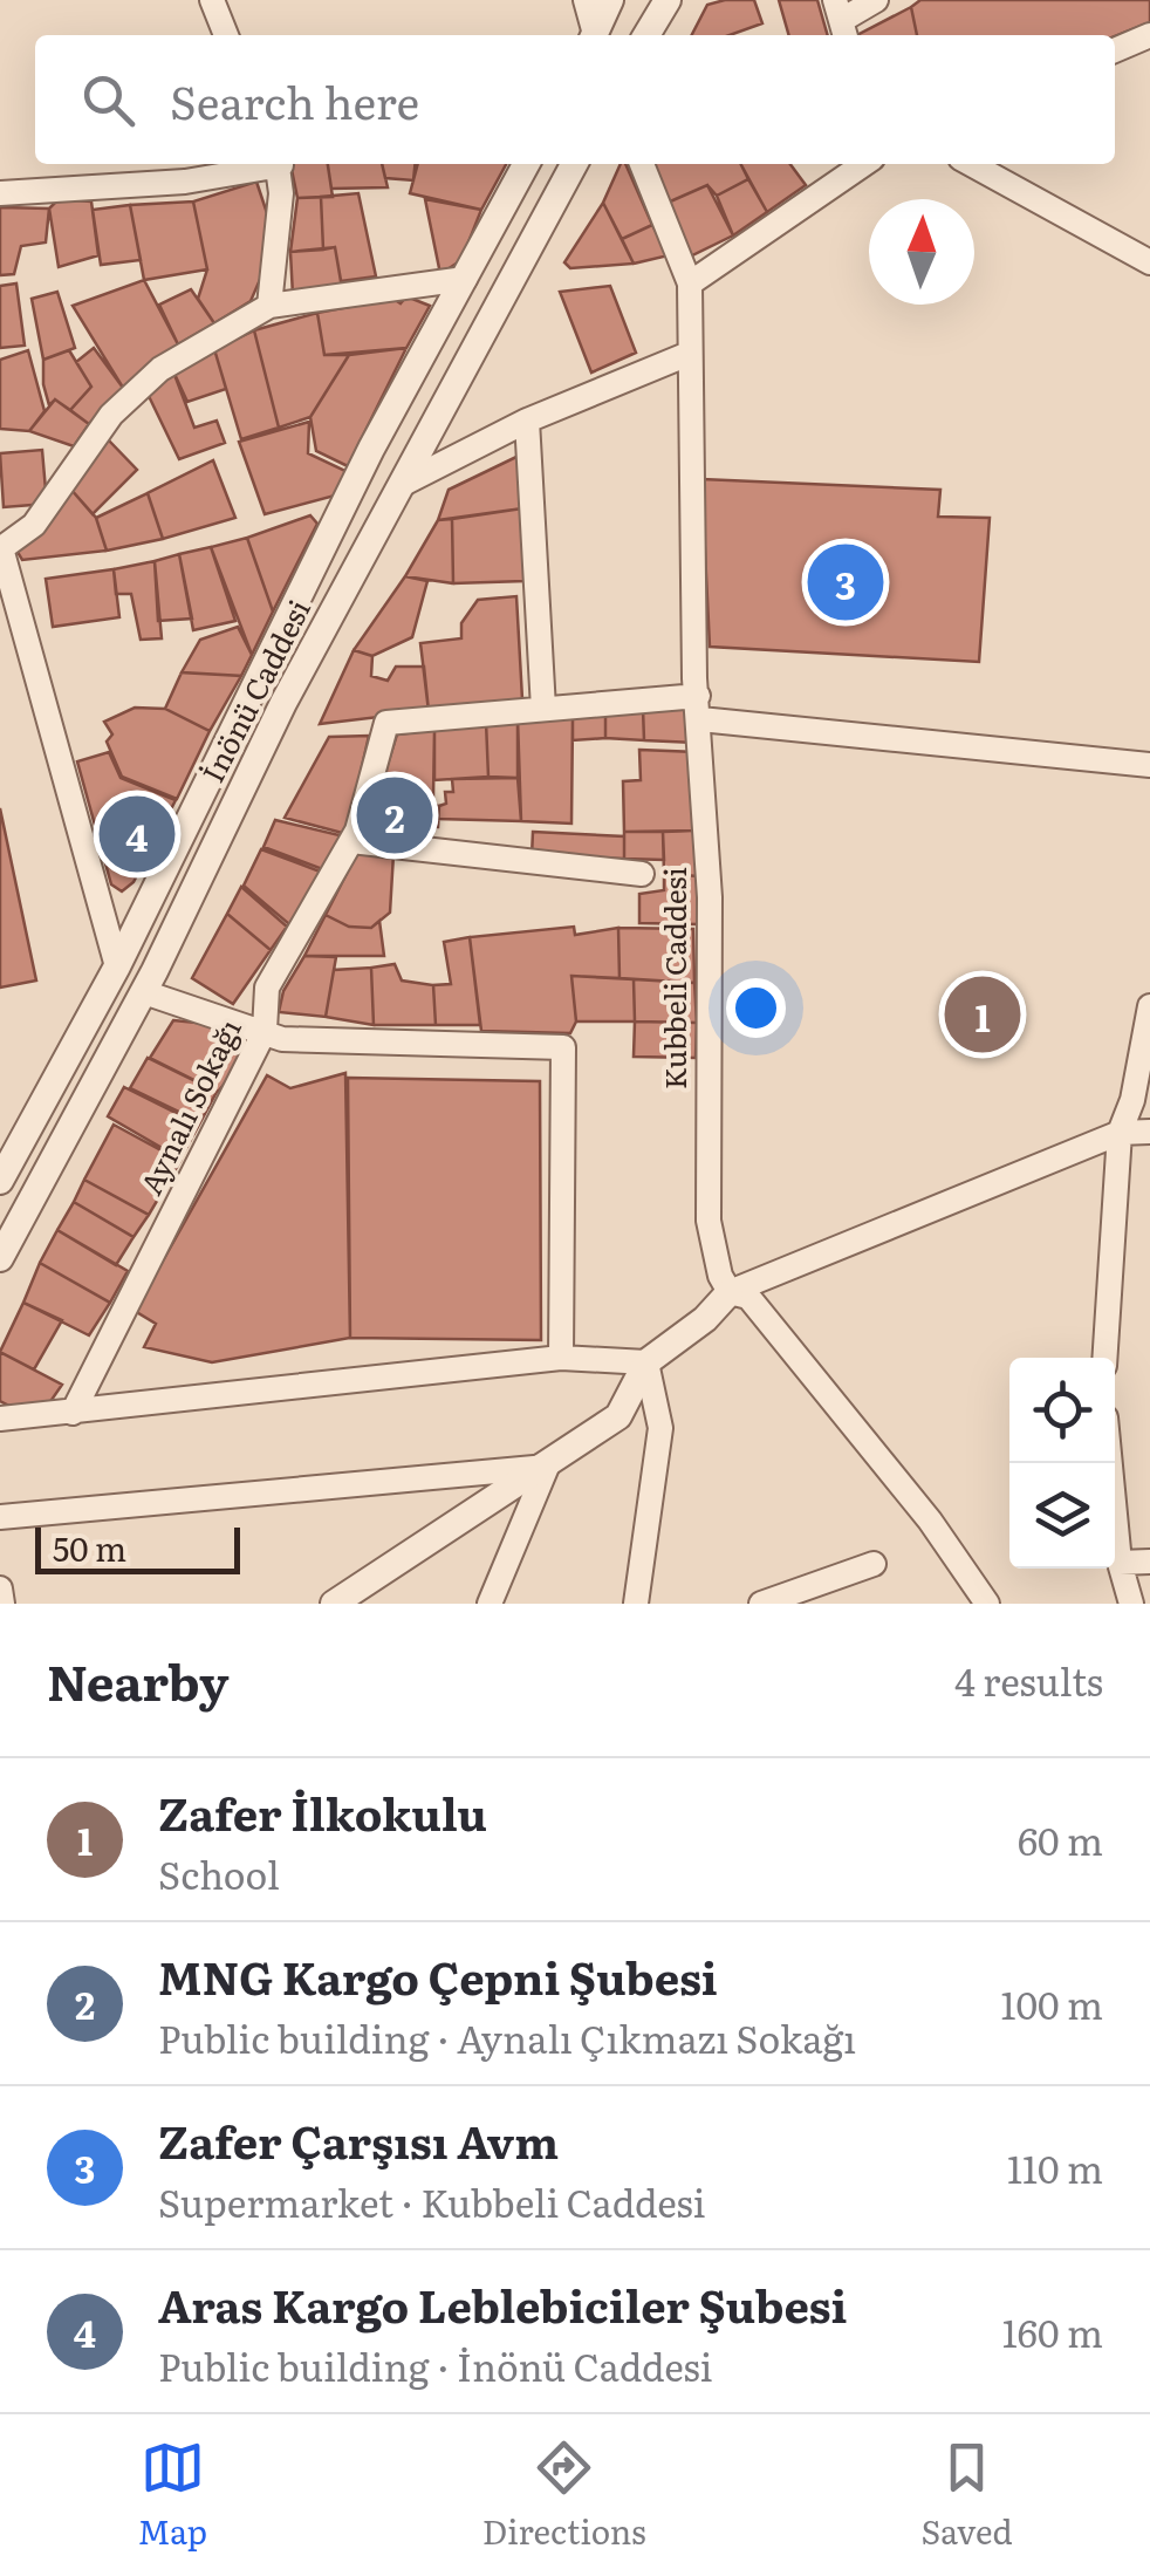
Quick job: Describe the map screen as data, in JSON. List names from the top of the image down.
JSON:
{
  "streets": {
    "street": ["İnönü Caddesi", "Kubbeli Caddesi", "Aynalı Sokağı"]
  },
  "crossings": [
    ["Kubbeli Caddesi", "Aynalı Sokağı"]
  ],
  "scale_bar": "50 m",
  "north": "top",
  "page": {
    "search": "Search here",
    "pins": [
      "3",
      "2",
      "4",
      "1"
    ],
    "scale": "50 m",
    "heading": ["Nearby", "4 results"],
    "list": [
      {
        "mark": "1",
        "name": "Zafer İlkokulu",
        "note": "School",
        "value": "60 m"
      },
      {
        "mark": "2",
        "name": "MNG Kargo Çepni Şubesi",
        "note": "Public building · Aynalı Çıkmazı Sokağı",
        "value": "100 m"
      },
      {
        "mark": "3",
        "name": "Zafer Çarşısı Avm",
        "note": "Supermarket · Kubbeli Caddesi",
        "value": "110 m"
      },
      {
        "mark": "4",
        "name": "Aras Kargo Leblebiciler Şubesi",
        "note": "Public building · İnönü Caddesi",
        "value": "160 m"
      }
    ],
    "nav": ["Map", "Directions", "Saved"]
  }
}
